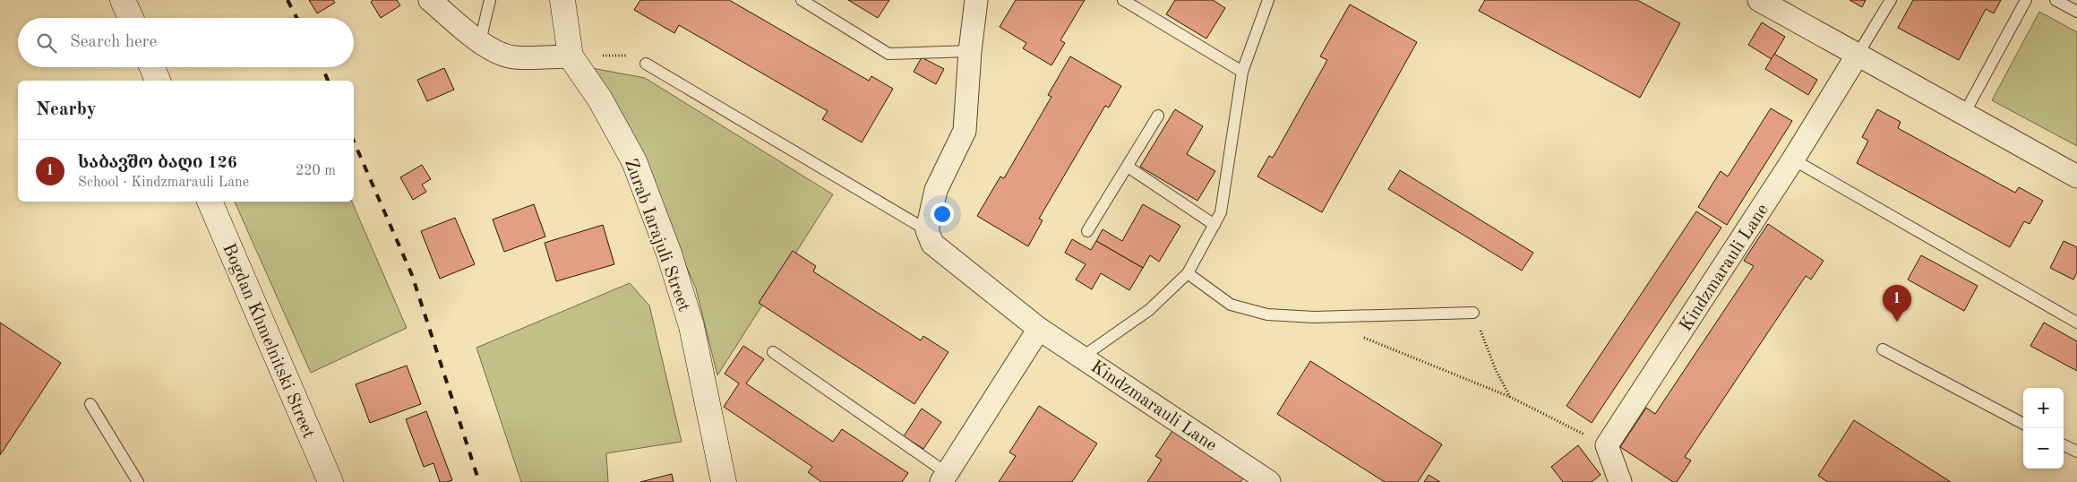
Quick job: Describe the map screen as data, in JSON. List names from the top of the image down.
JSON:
{
  "streets": {
    "main road": ["Zurab Iarajuli Street", "Bogdan Khmelnitski Street"],
    "street": ["Kindzmarauli Lane"]
  },
  "page": {
    "search": "Search here",
    "heading": "Nearby",
    "list": [
      {
        "mark": "1",
        "name": "საბავშო ბაღი 126",
        "note": "School · Kindzmarauli Lane",
        "value": "220 m"
      }
    ],
    "pins": "1",
    "map_buttons": ["+", "−"]
  }
}
